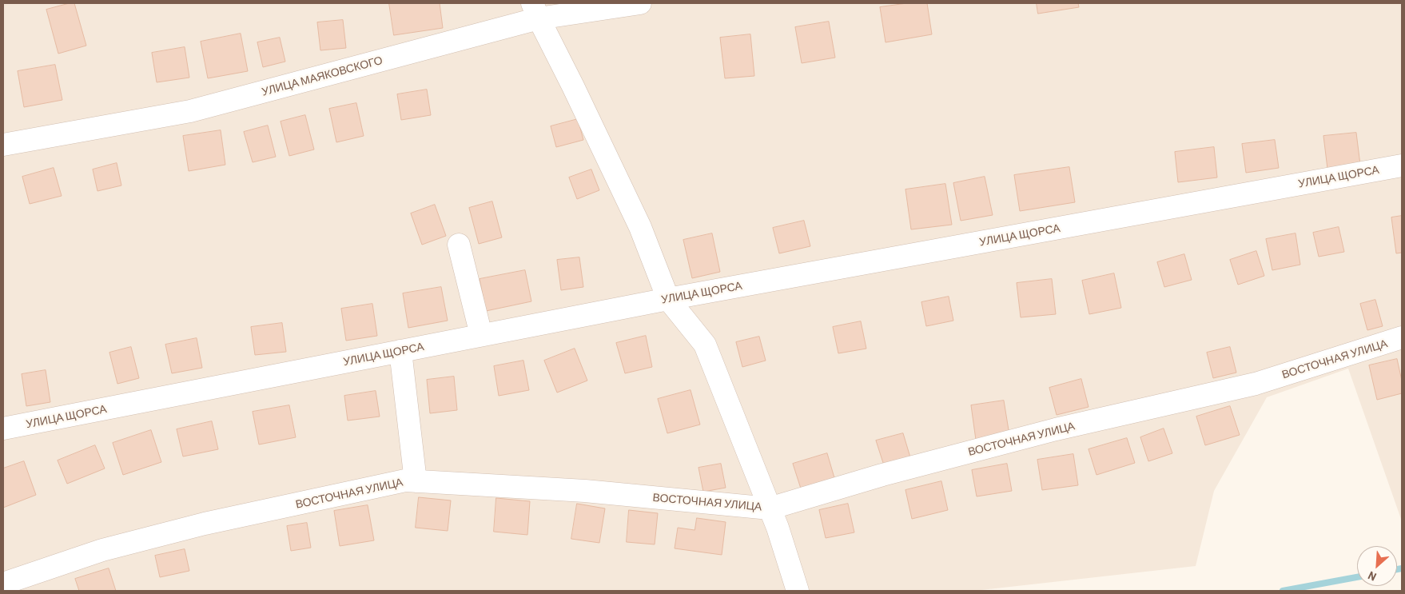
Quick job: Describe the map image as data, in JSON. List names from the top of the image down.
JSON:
{
  "streets": {
    "street": ["УЛИЦА МАЯКОВСКОГО", "УЛИЦА ЩОРСА", "ВОСТОЧНАЯ УЛИЦА"]
  },
  "north": "bottom left"
}
